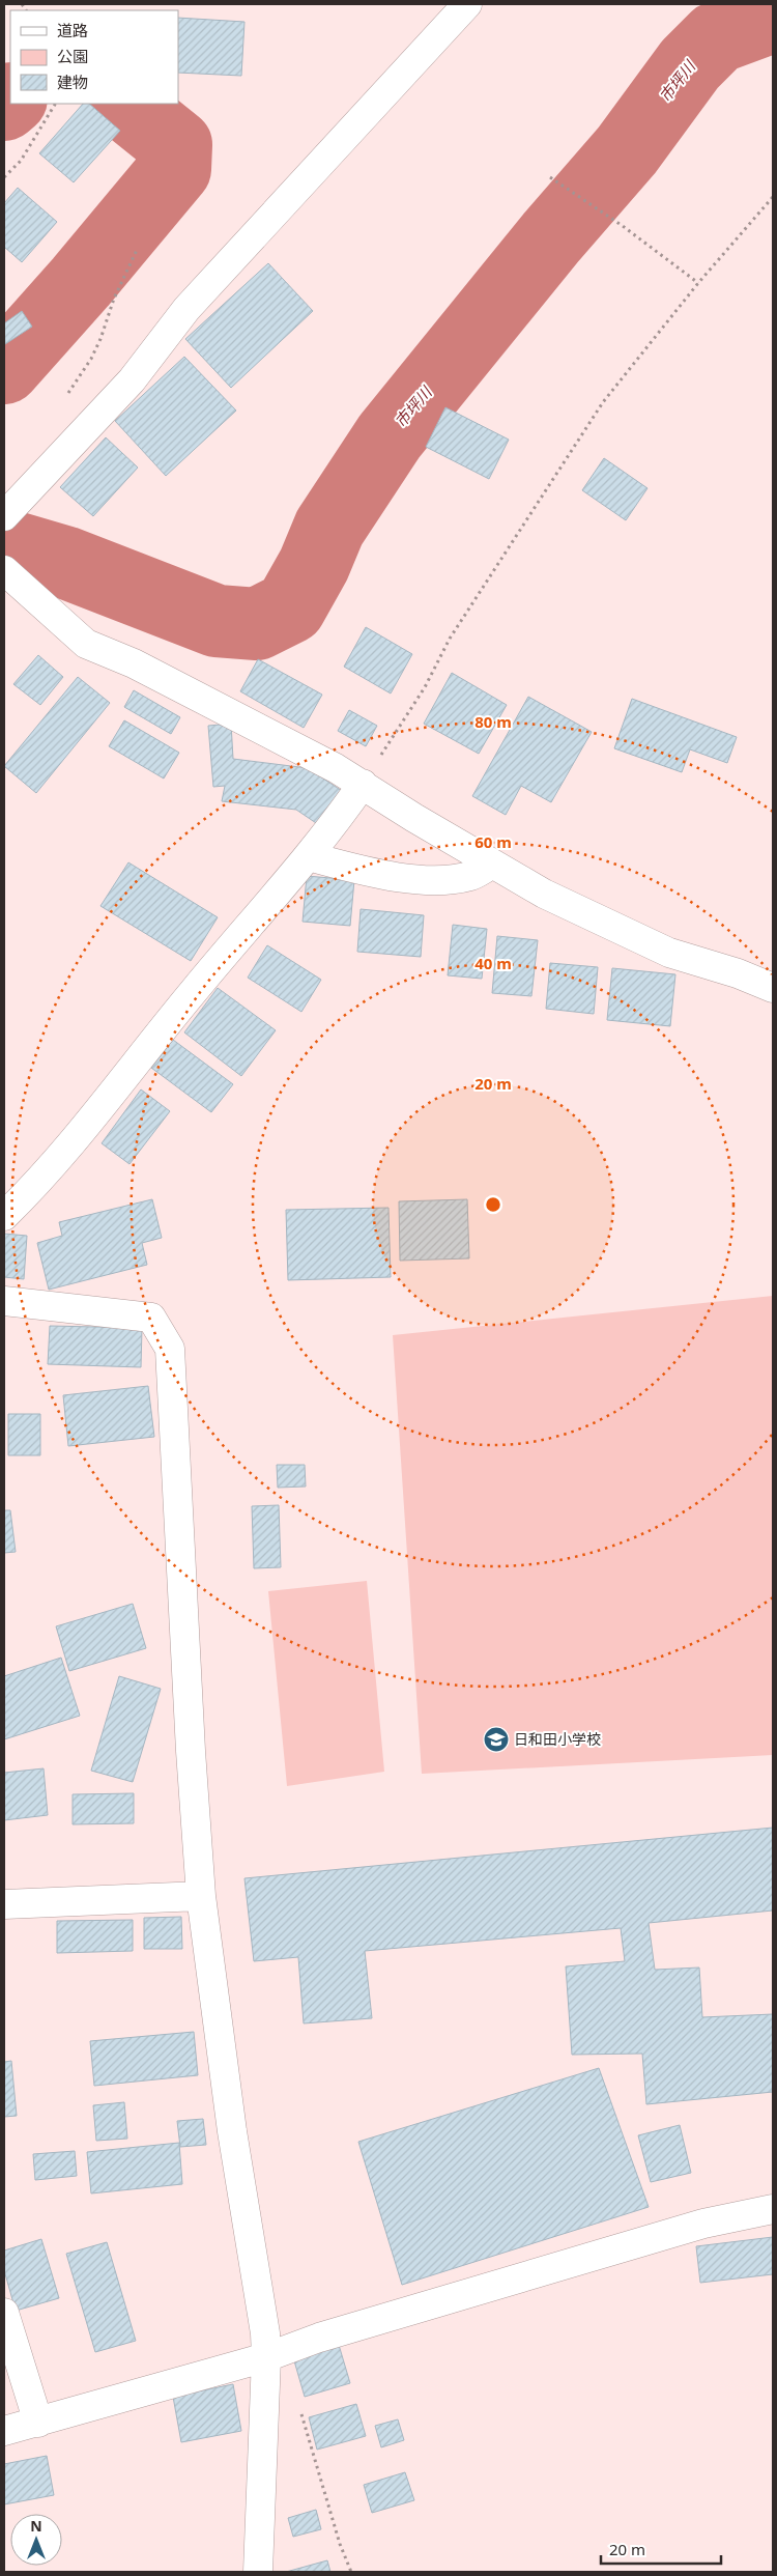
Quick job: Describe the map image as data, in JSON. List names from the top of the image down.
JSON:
{
  "water": ["市坪川"],
  "places": {
    "school or university": ["日和田小学校"]
  },
  "legend": ["道路", "公園", "建物"],
  "scale_bar": "20 m",
  "north": "top",
  "rings": [
    "80 m",
    "60 m",
    "40 m",
    "20 m"
  ]
}
